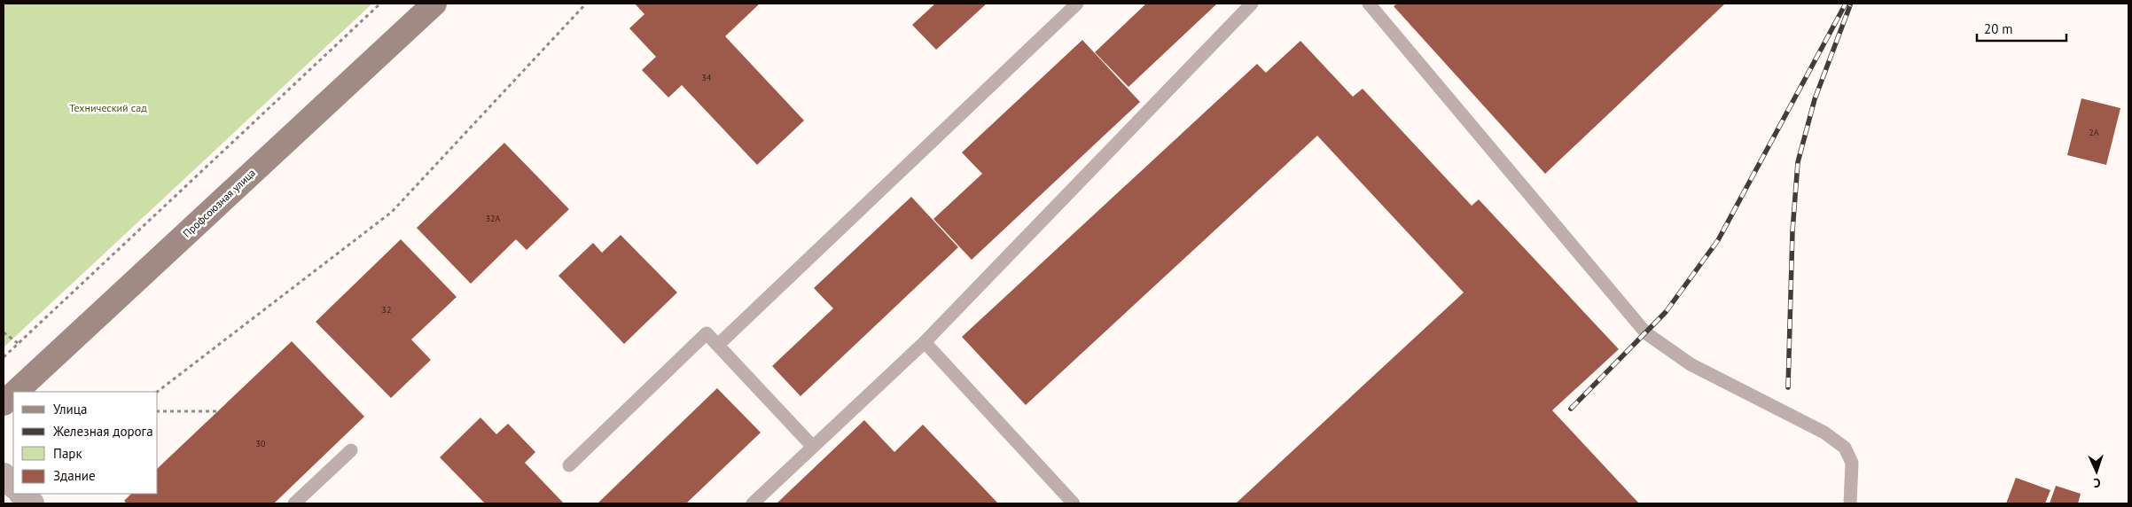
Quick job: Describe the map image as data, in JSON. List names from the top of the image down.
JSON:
{
  "streets": {
    "main road": ["Профсоюзная улица"]
  },
  "parks": ["Технический сад"],
  "house_numbers": [
    "34",
    "2А",
    "32А",
    "32",
    "30"
  ],
  "legend": [
    "Улица",
    "Железная дорога",
    "Парк",
    "Здание"
  ],
  "scale_bar": "20 m",
  "north": "bottom"
}
